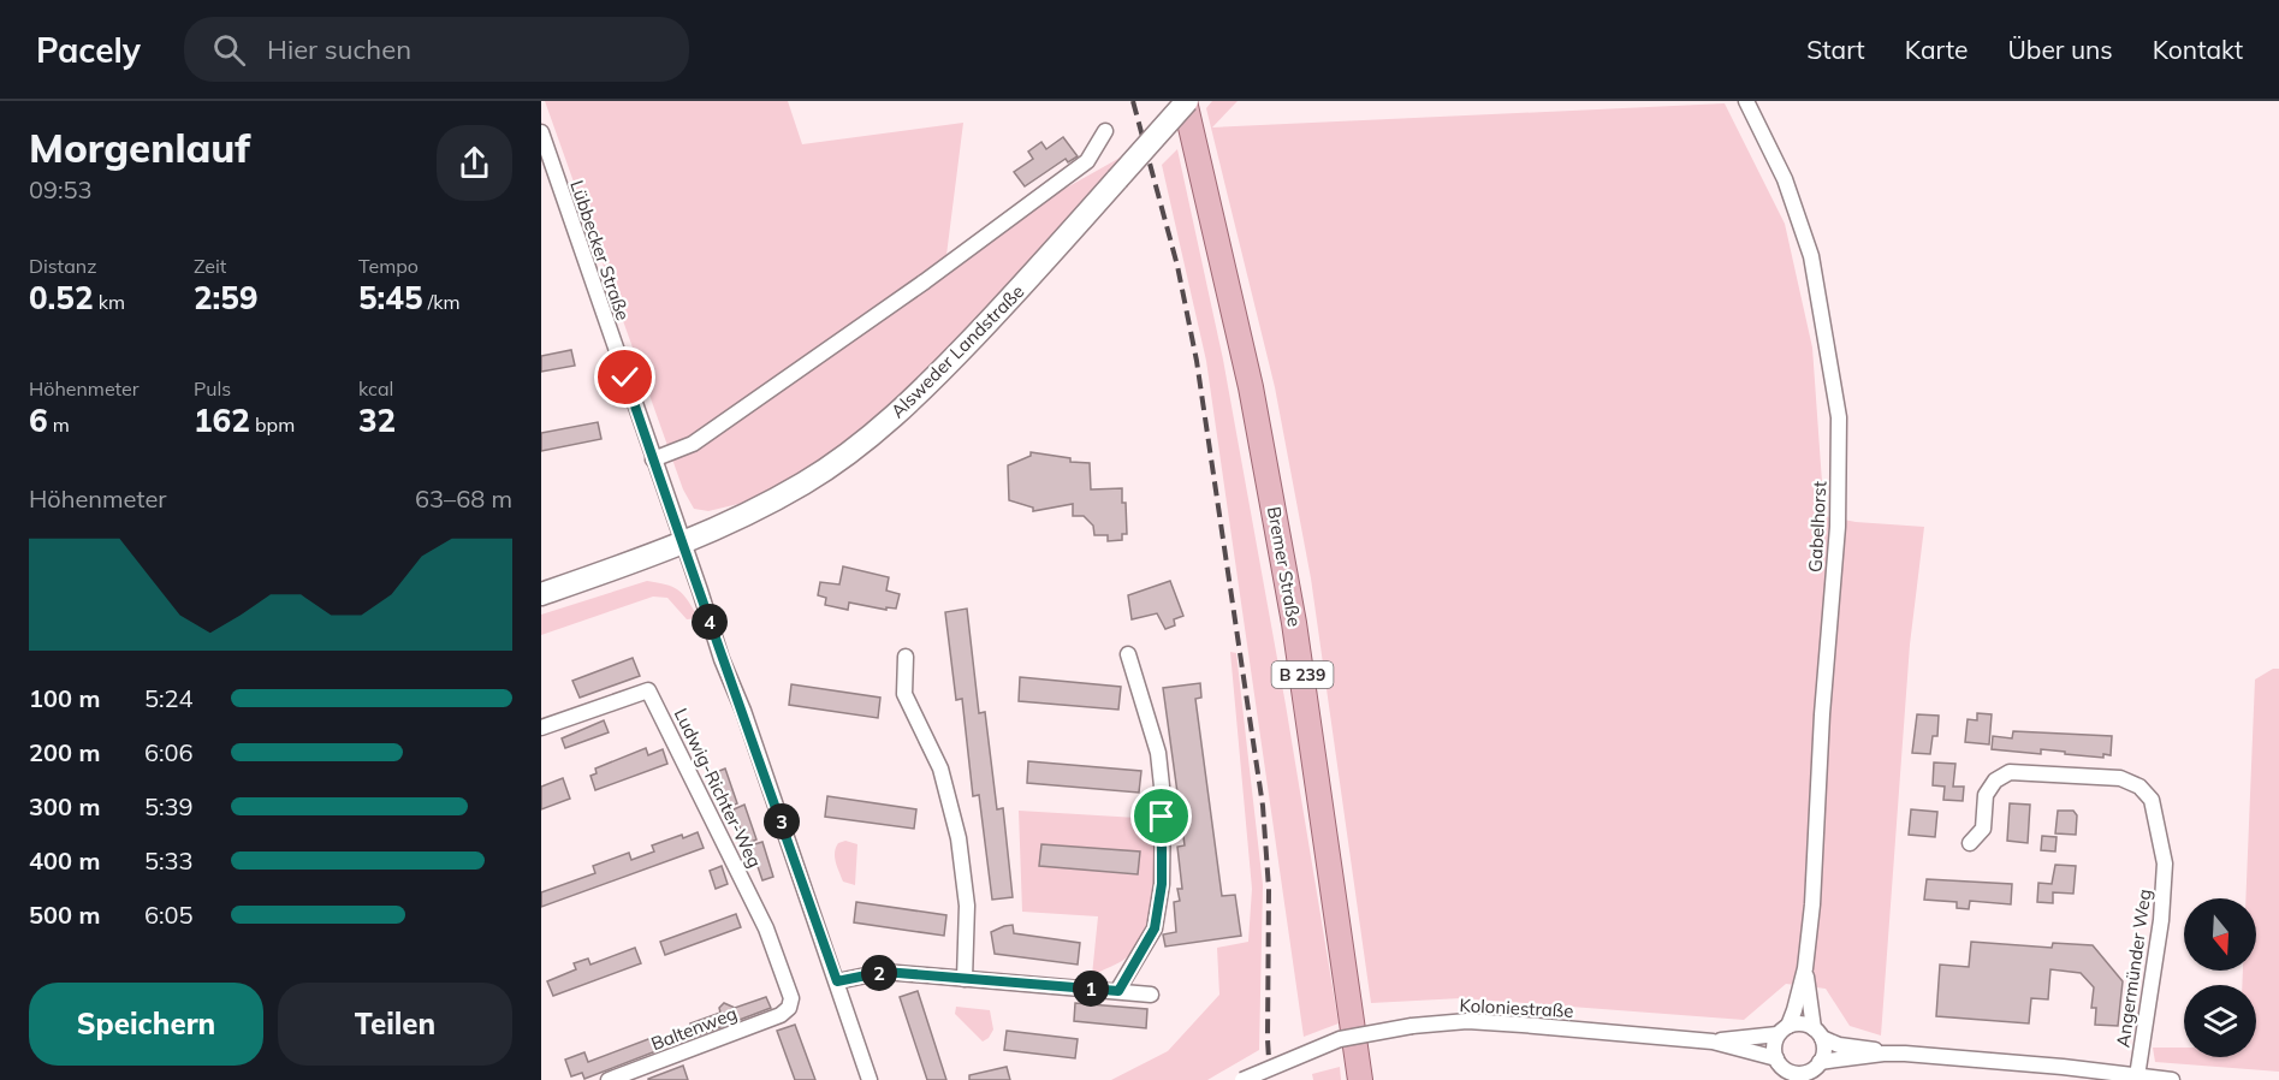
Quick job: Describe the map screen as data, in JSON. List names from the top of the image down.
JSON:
{
  "streets": {
    "main road": ["Alsweder Landstraße", "Bremer Straße", "B 239"],
    "street": [
      "Lübbecker Straße",
      "Gabelhorst",
      "Ludwig-Richter-Weg",
      "Angermünder Weg",
      "Koloniestraße",
      "Baltenweg"
    ]
  },
  "crossings": [
    ["Lübbecker Straße", "Alsweder Landstraße"],
    ["Alsweder Landstraße", "Bremer Straße"],
    ["Gabelhorst", "Koloniestraße"],
    ["Ludwig-Richter-Weg", "Baltenweg"]
  ],
  "north": "bottom",
  "page": {
    "header": "Pacely",
    "search": "Hier suchen",
    "nav": [
      "Start",
      "Karte",
      "Über uns",
      "Kontakt"
    ],
    "heading": ["Morgenlauf", "09:53"],
    "stats": [
      ["Distanz", "0.52 km"],
      ["Zeit", "2:59"],
      ["Tempo", "5:45 /km"],
      ["Höhenmeter", "6 m"],
      ["Puls", "162 bpm"],
      ["kcal", "32"]
    ],
    "chart": ["Höhenmeter", "63–68 m"],
    "pins": [
      "4",
      "3",
      "2",
      "1"
    ],
    "list": [
      {
        "name": "100 m",
        "note": "5:24"
      },
      {
        "name": "200 m",
        "note": "6:06"
      },
      {
        "name": "300 m",
        "note": "5:39"
      },
      {
        "name": "400 m",
        "note": "5:33"
      },
      {
        "name": "500 m",
        "note": "6:05"
      }
    ],
    "buttons": ["Speichern", "Teilen"]
  }
}
